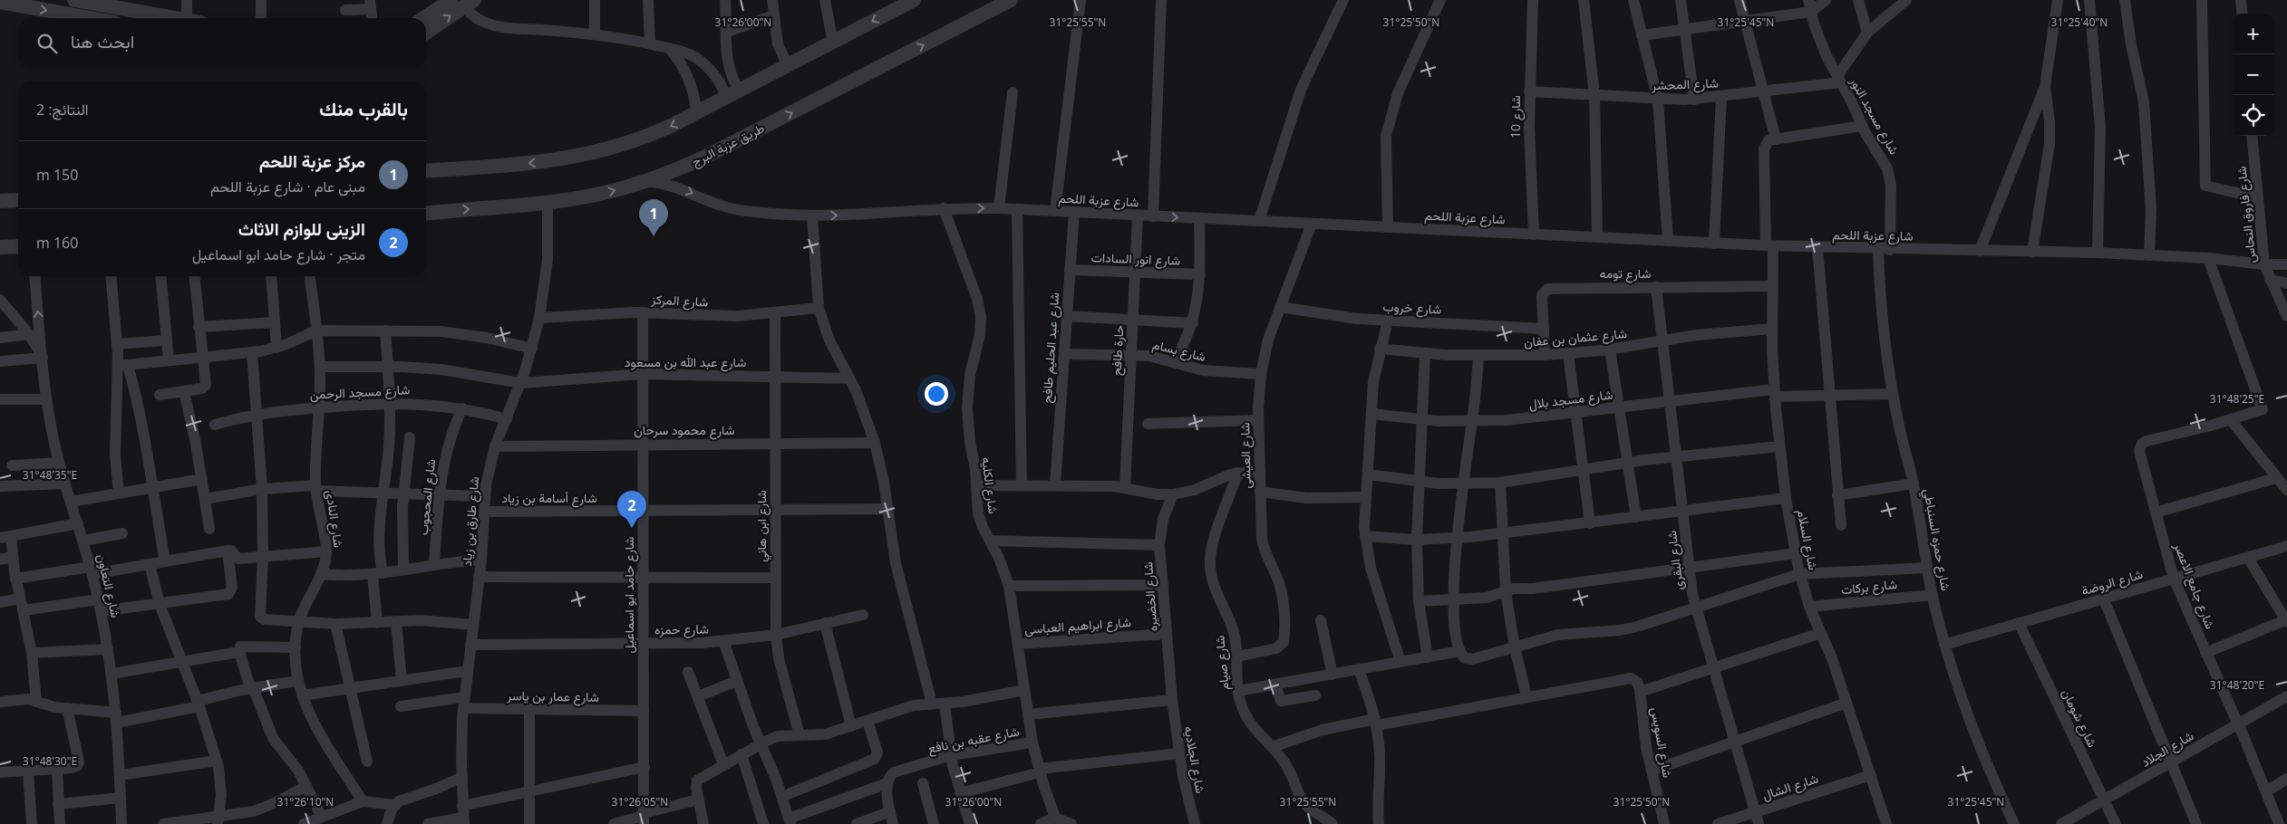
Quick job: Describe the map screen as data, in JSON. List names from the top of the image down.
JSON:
{
  "streets": {
    "street": [
      "شارع المحشر",
      "شارع مسجد النور",
      "شارع 10",
      "طريق عزبة البرج",
      "شارع عزبة اللحم",
      "شارع فاروق النحاس",
      "شارع انور السادات",
      "شارع تومه",
      "شارع المركز",
      "شارع خروب",
      "شارع عثمان بن عفان",
      "شارع عبد الحليم طافح",
      "حارة طافح",
      "شارع بسام",
      "شارع عبد الله بن مسعود",
      "شارع مسجد الرحمن",
      "شارع مسجد بلال",
      "شارع محمود سرحان",
      "شارع العيشى",
      "شارع الكليه",
      "شارع المحجوب",
      "شارع أسامة بن زياد",
      "شارع النادى",
      "شارع طارق بن زياد",
      "شارع ابن هاني",
      "شارع السلام",
      "شارع حمزه السنباطي",
      "شارع البقرى",
      "شارع الروضة",
      "شارع التعاون",
      "شارع جامع الاعصر",
      "شارع بركات",
      "شارع حامد ابو اسماعيل",
      "شارع الخضيره",
      "شارع ابراهيم العباسى",
      "شارع حمزه",
      "شارع صيام",
      "شارع عمار بن ياسر",
      "شارع شومان",
      "شارع عقبه بن نافع",
      "شارع السويس",
      "شارع الجلاد",
      "شارع الجلاديه",
      "شارع الشال"
    ]
  },
  "crossings": [
    ["شارع المحشر", "شارع مسجد النور"],
    ["شارع المحشر", "شارع 10"],
    ["شارع مسجد النور", "شارع عزبة اللحم"],
    ["شارع 10", "شارع عزبة اللحم"],
    ["طريق عزبة البرج", "شارع عزبة اللحم"],
    ["طريق عزبة البرج", "شارع طارق بن زياد"],
    ["شارع عزبة اللحم", "شارع فاروق النحاس"],
    ["شارع عزبة اللحم", "شارع عبد الحليم طافح"],
    ["شارع عزبة اللحم", "حارة طافح"],
    ["شارع عزبة اللحم", "شارع العيشى"],
    ["شارع عزبة اللحم", "شارع الكليه"],
    ["شارع عزبة اللحم", "شارع السلام"],
    ["شارع عزبة اللحم", "شارع حمزه السنباطي"],
    ["شارع عزبة اللحم", "شارع جامع الاعصر"],
    ["شارع انور السادات", "شارع عبد الحليم طافح"],
    ["شارع انور السادات", "حارة طافح"],
    ["شارع تومه", "شارع خروب"],
    ["شارع تومه", "شارع عثمان بن عفان"],
    ["شارع تومه", "شارع السلام"],
    ["شارع تومه", "شارع البقرى"],
    ["شارع المركز", "شارع طارق بن زياد"],
    ["شارع المركز", "شارع ابن هاني"],
    ["شارع المركز", "شارع حامد ابو اسماعيل"],
    ["شارع خروب", "شارع العيشى"],
    ["شارع عثمان بن عفان", "شارع السلام"],
    ["شارع عثمان بن عفان", "شارع البقرى"],
    ["شارع عبد الحليم طافح", "شارع بسام"],
    ["حارة طافح", "شارع بسام"],
    ["شارع بسام", "شارع العيشى"],
    ["شارع عبد الله بن مسعود", "شارع النادى"],
    ["شارع عبد الله بن مسعود", "شارع طارق بن زياد"],
    ["شارع عبد الله بن مسعود", "شارع ابن هاني"],
    ["شارع عبد الله بن مسعود", "شارع حامد ابو اسماعيل"],
    ["شارع مسجد الرحمن", "شارع المحجوب"],
    ["شارع مسجد الرحمن", "شارع النادى"],
    ["شارع مسجد الرحمن", "شارع طارق بن زياد"],
    ["شارع مسجد بلال", "شارع السلام"],
    ["شارع مسجد بلال", "شارع حمزه السنباطي"],
    ["شارع مسجد بلال", "شارع البقرى"],
    ["شارع محمود سرحان", "شارع طارق بن زياد"],
    ["شارع محمود سرحان", "شارع ابن هاني"],
    ["شارع محمود سرحان", "شارع حامد ابو اسماعيل"],
    ["شارع العيشى", "شارع صيام"],
    ["شارع الكليه", "شارع ابراهيم العباسى"],
    ["شارع الكليه", "شارع عقبه بن نافع"],
    ["شارع أسامة بن زياد", "شارع طارق بن زياد"],
    ["شارع أسامة بن زياد", "شارع ابن هاني"],
    ["شارع أسامة بن زياد", "شارع حامد ابو اسماعيل"],
    ["شارع طارق بن زياد", "شارع حمزه"],
    ["شارع طارق بن زياد", "شارع عمار بن ياسر"],
    ["شارع ابن هاني", "شارع حمزه"],
    ["شارع السلام", "شارع بركات"],
    ["شارع السلام", "شارع الشال"],
    ["شارع حمزه السنباطي", "شارع الروضة"],
    ["شارع حمزه السنباطي", "شارع بركات"],
    ["شارع البقرى", "شارع الشال"],
    ["شارع الروضة", "شارع جامع الاعصر"],
    ["شارع الروضة", "شارع شومان"],
    ["شارع جامع الاعصر", "شارع الجلاد"],
    ["شارع حامد ابو اسماعيل", "شارع حمزه"],
    ["شارع حامد ابو اسماعيل", "شارع عمار بن ياسر"],
    ["شارع الخضيره", "شارع ابراهيم العباسى"],
    ["شارع الخضيره", "شارع الجلاديه"],
    ["شارع شومان", "شارع الجلاد"]
  ],
  "page": {
    "map_buttons": ["+", "−"],
    "search": "ابحث هنا",
    "heading": ["بالقرب منك", "النتائج: 2"],
    "list": [
      {
        "mark": "1",
        "name": "مركز عزبة اللحم",
        "note": "مبنى عام · شارع عزبة اللحم",
        "value": "150 m"
      },
      {
        "mark": "2",
        "name": "الزينى للوازم الاثاث",
        "note": "متجر · شارع حامد ابو اسماعيل",
        "value": "160 m"
      }
    ],
    "pins": ["1", "2"]
  },
  "coordinates": [
    "31°26'00\"N",
    "31°25'55\"N",
    "31°25'50\"N",
    "31°25'45\"N",
    "31°25'40\"N",
    "31°48'25\"E",
    "31°48'35\"E",
    "31°48'20\"E",
    "31°48'30\"E",
    "31°26'10\"N",
    "31°26'05\"N"
  ]
}
